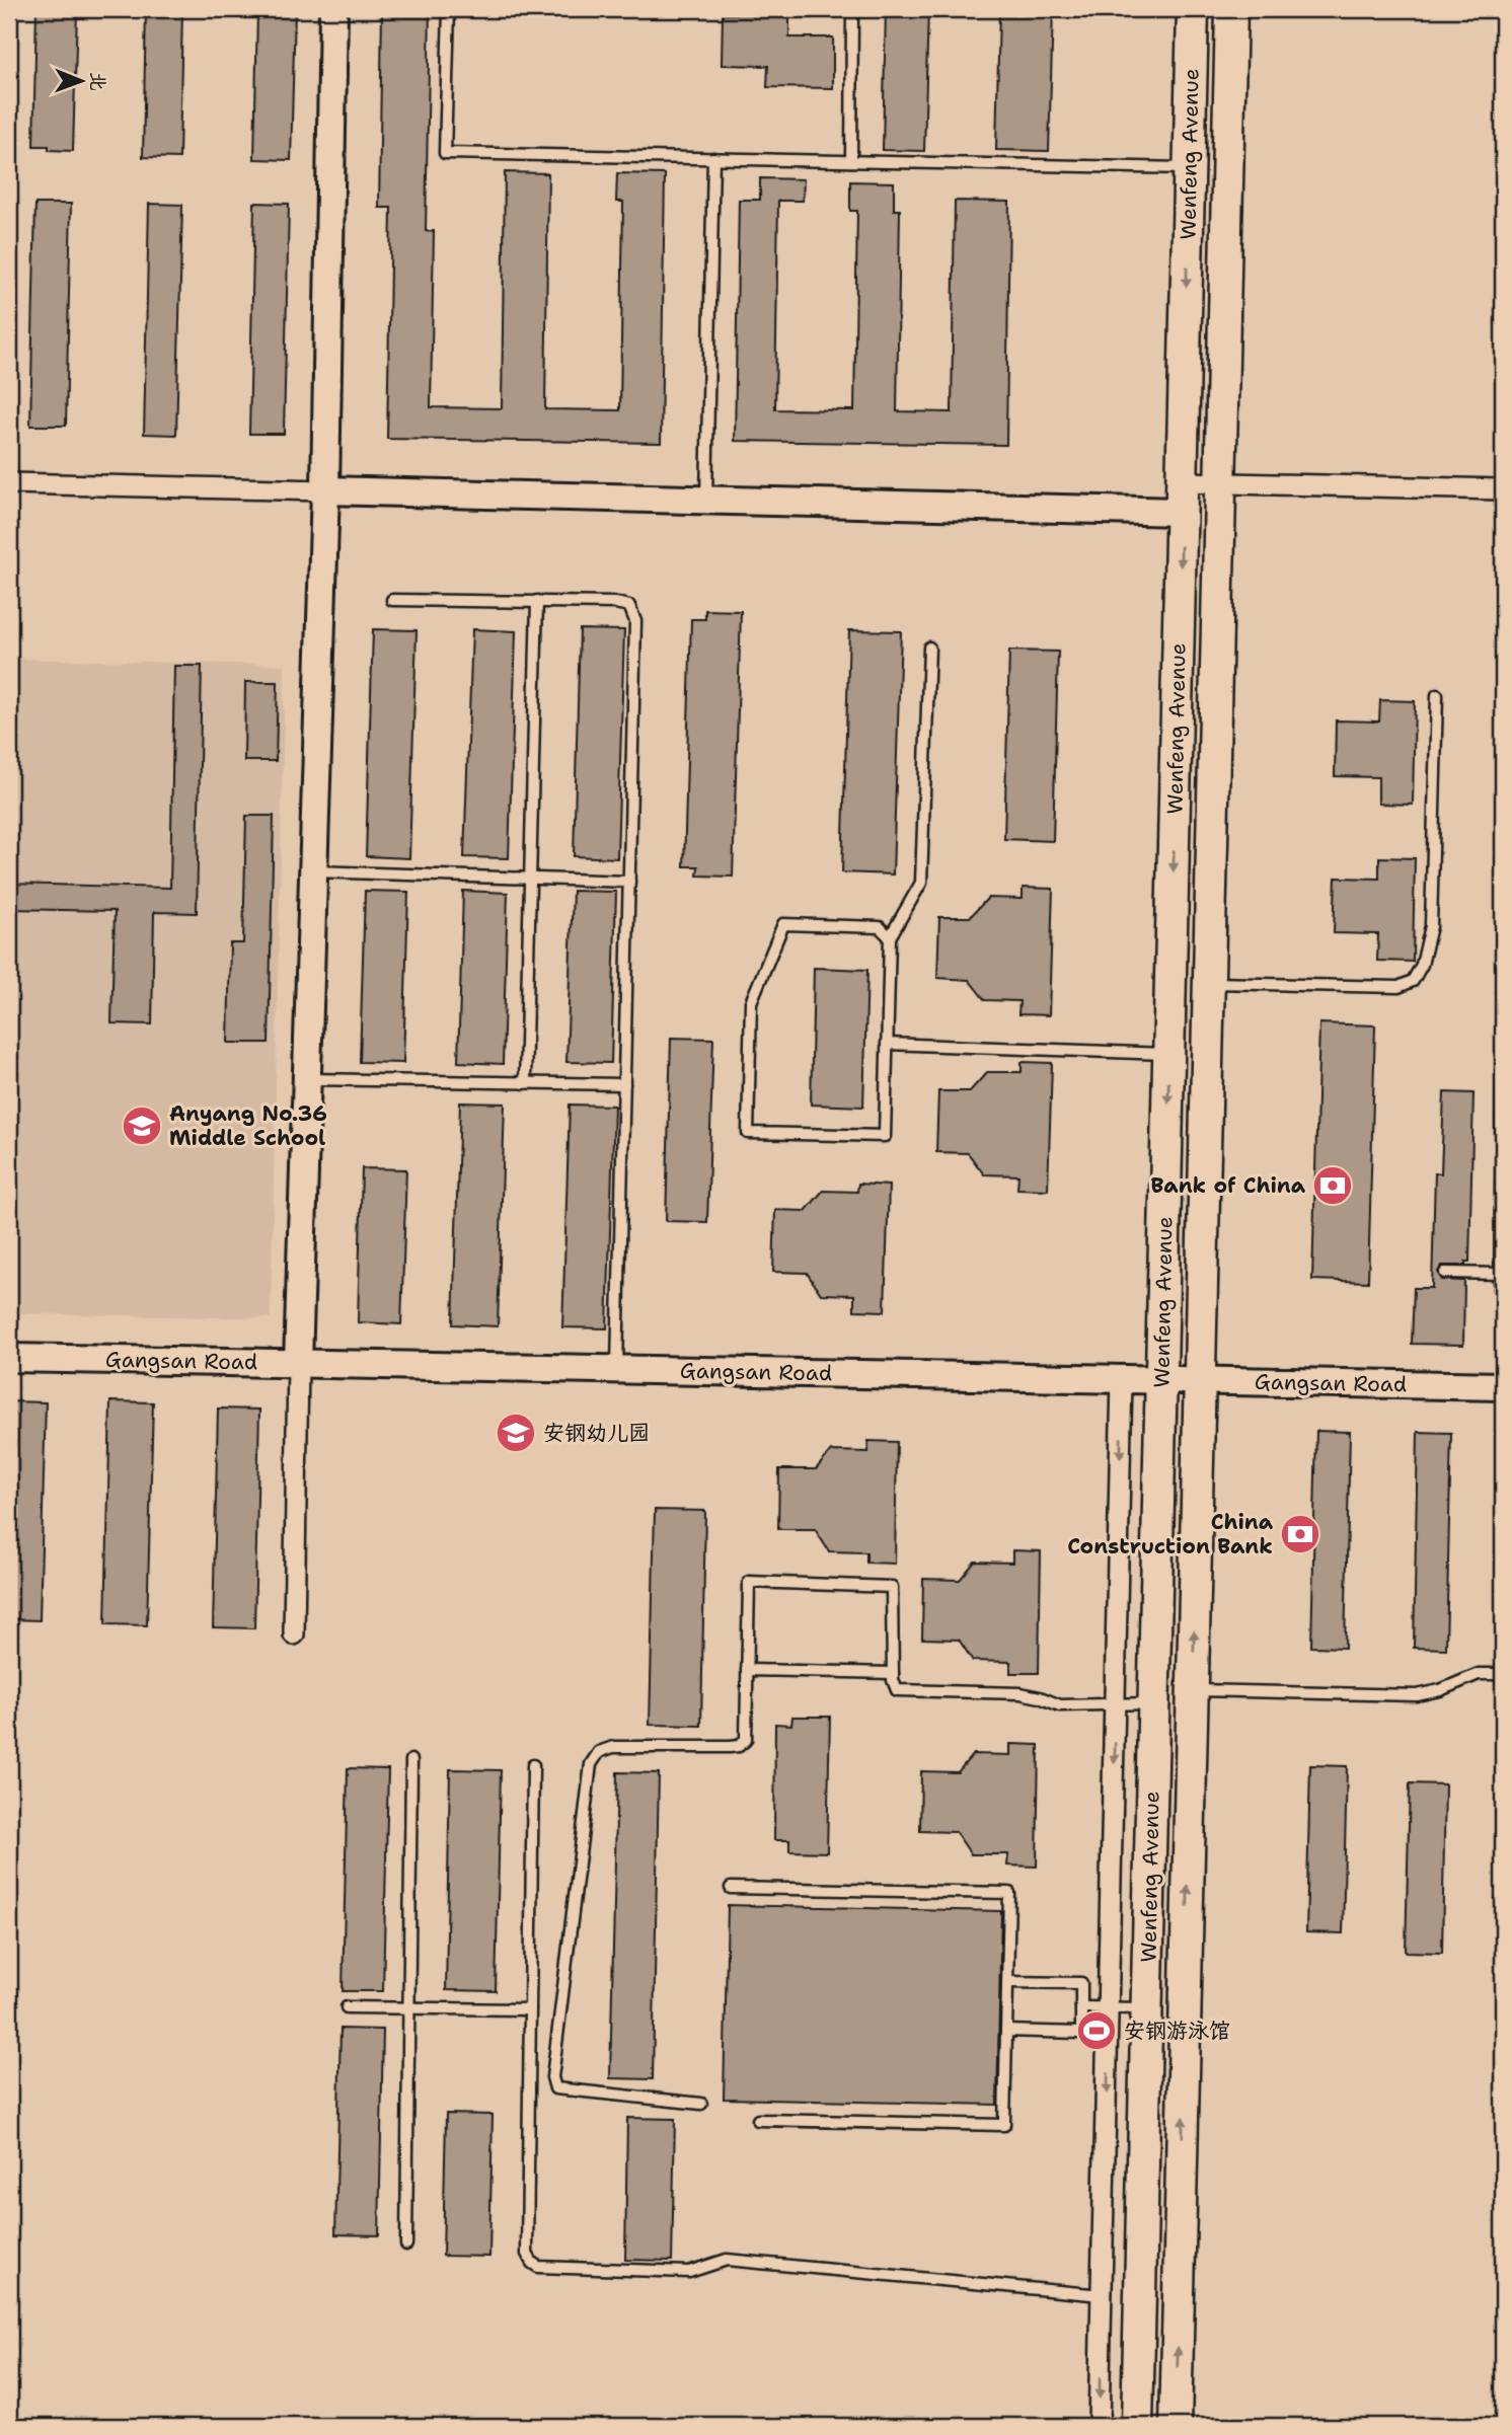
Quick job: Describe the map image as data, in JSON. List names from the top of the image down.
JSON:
{
  "streets": {
    "main road": ["Wenfeng Avenue"],
    "street": ["Gangsan Road"]
  },
  "crossings": [
    ["Wenfeng Avenue", "Gangsan Road"]
  ],
  "places": {
    "school or university": ["Anyang No.36 Middle School", "安钢幼儿园"],
    "bank": ["Bank of China", "China Construction Bank"],
    "sports": ["安钢游泳馆"]
  },
  "north": "right"
}
